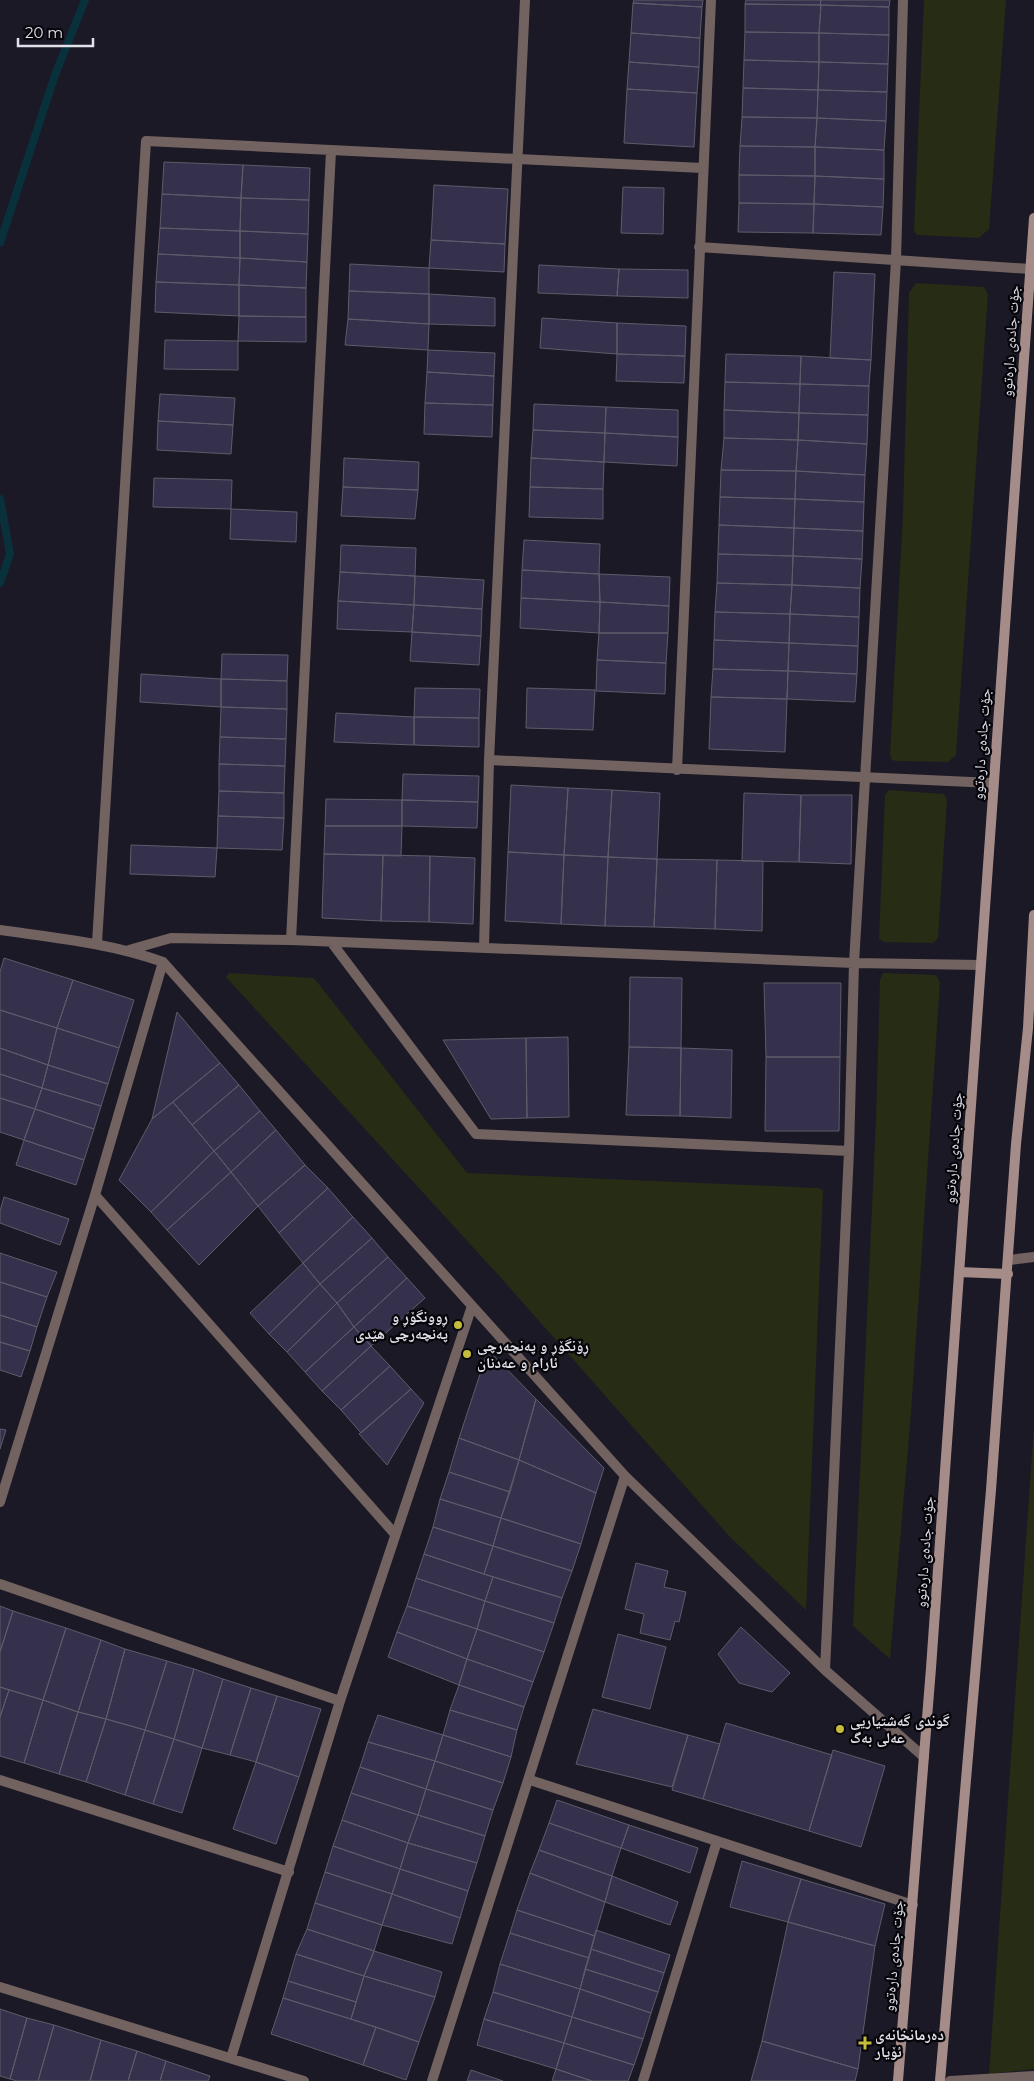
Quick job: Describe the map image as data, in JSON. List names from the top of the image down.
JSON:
{
  "streets": {
    "main road": ["جۆت جادەی دارەتوو"]
  },
  "places": {
    "other": ["ڕوونگۆڕ و پەنچەرچی هێدی", "ڕۆنگۆڕ و پەنچەرچی ئارام و عەدنان", "گوندی گەشتیاریی عەلی بەگ"],
    "health": ["دەرمانخانەی ئۆیار"]
  },
  "scale_bar": "20 m"
}
